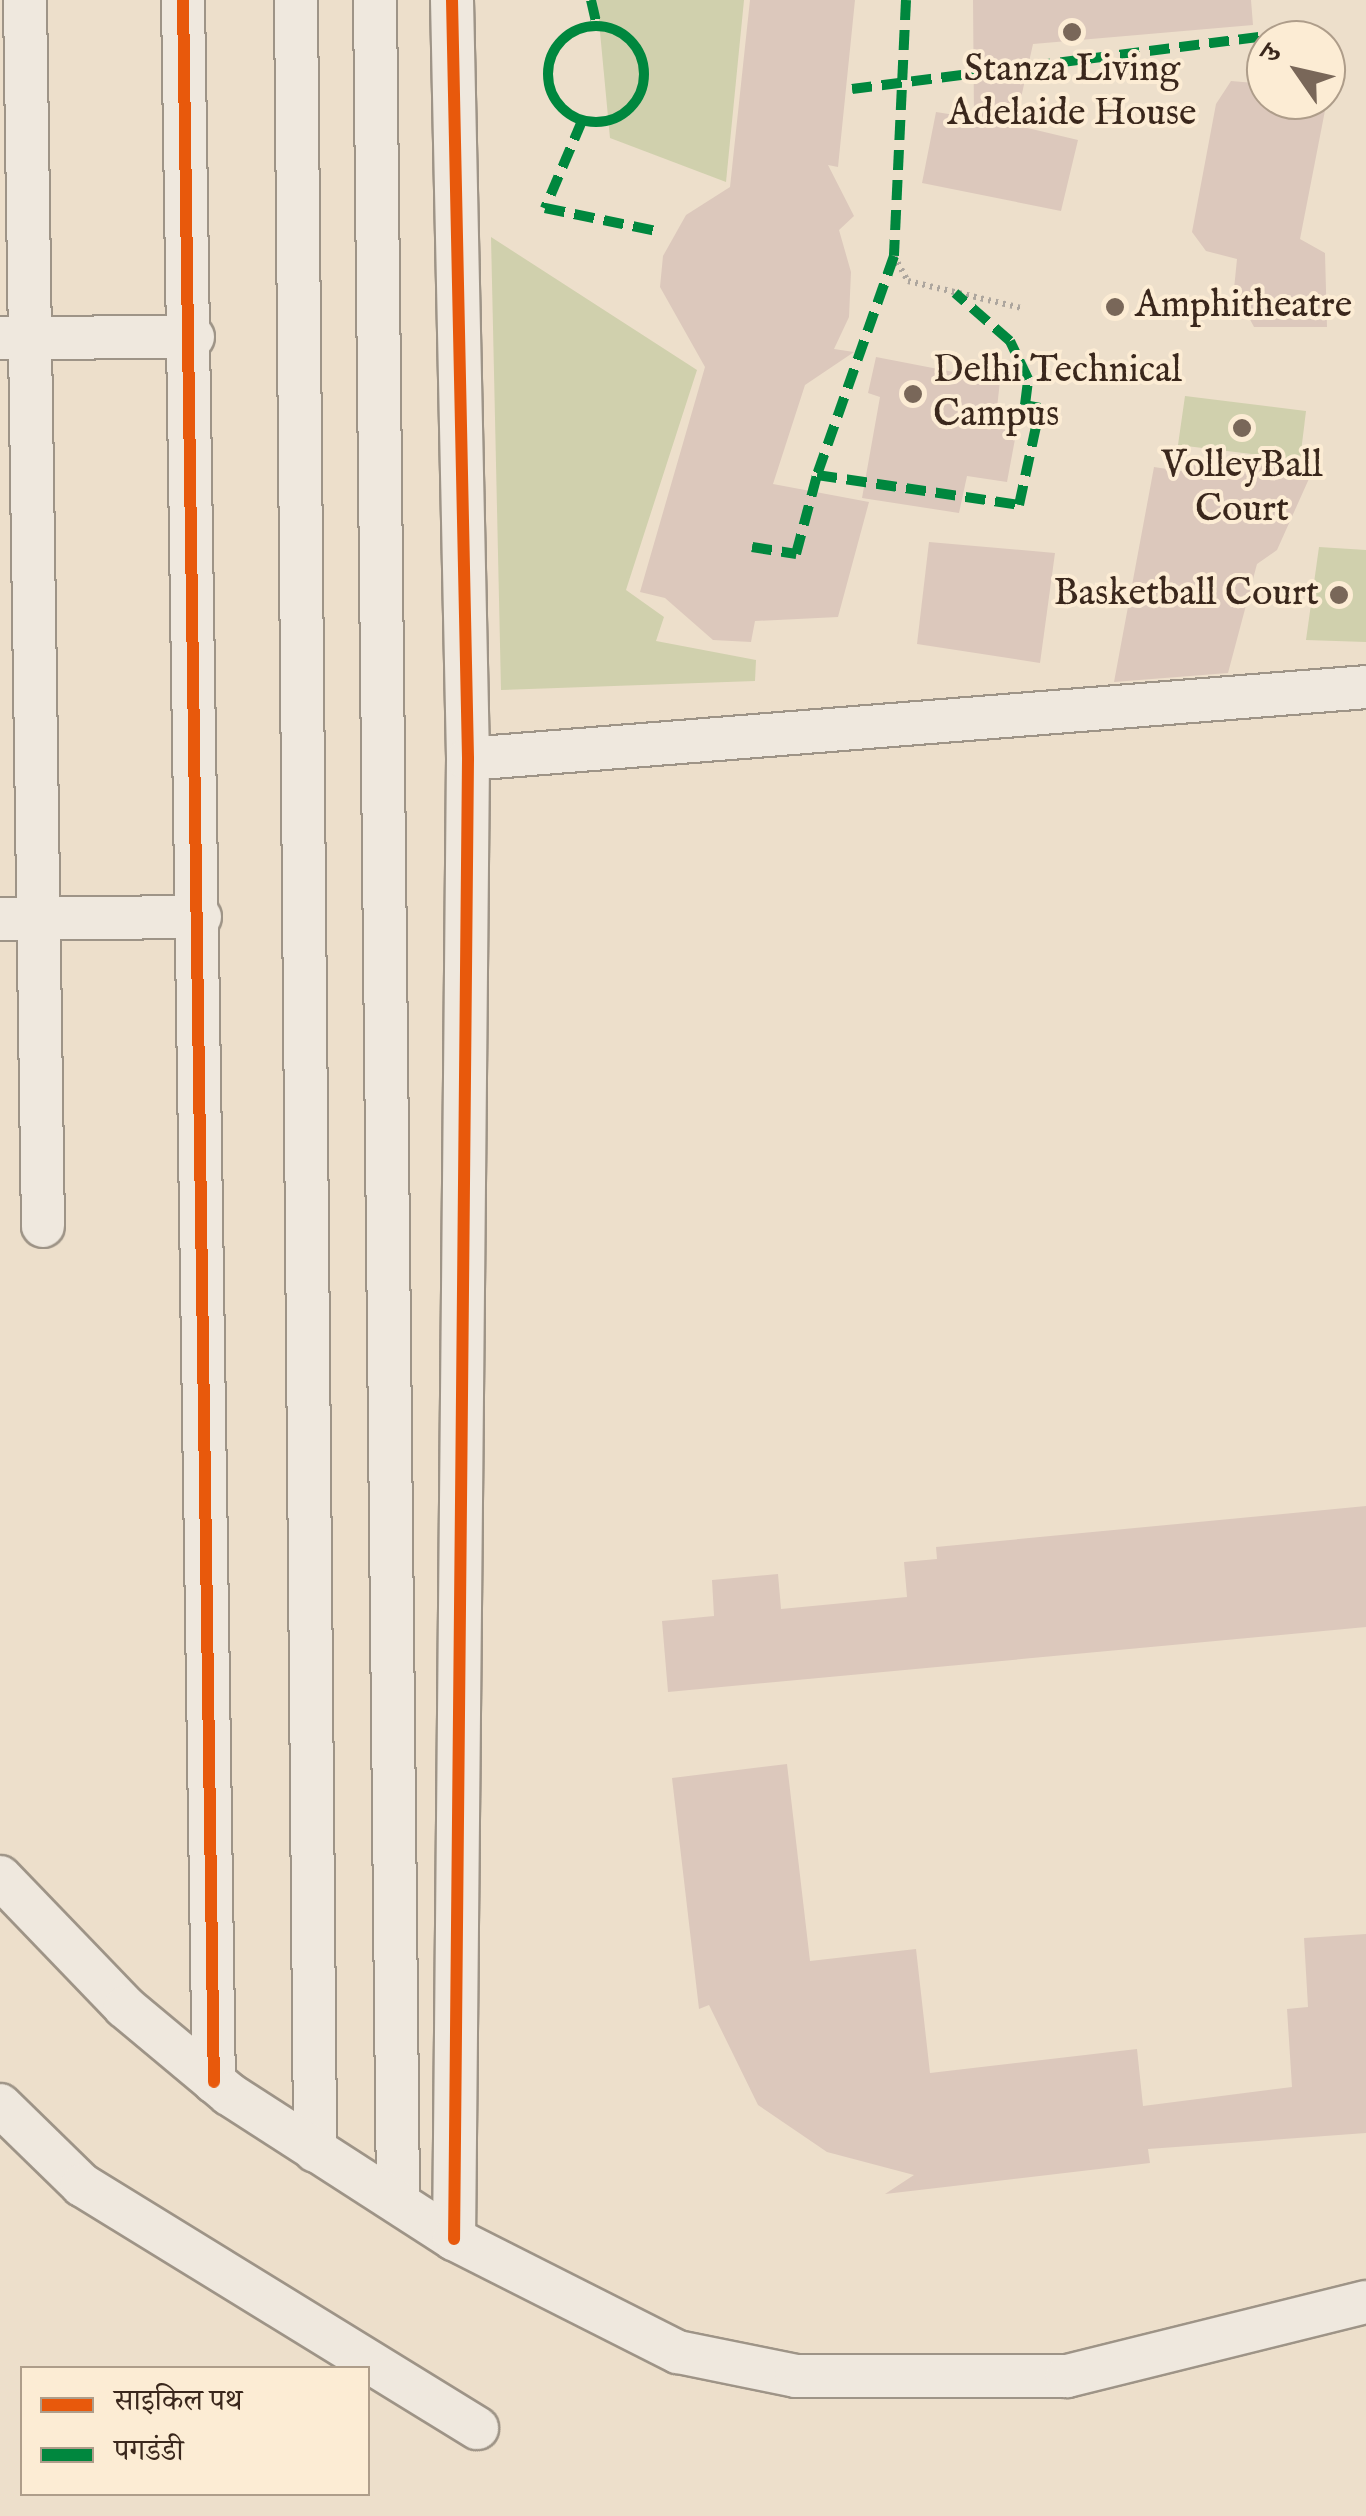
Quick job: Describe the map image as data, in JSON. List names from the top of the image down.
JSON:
{
  "places": [
    "Stanza Living Adelaide House",
    "Amphitheatre",
    "Delhi Technical Campus",
    "VolleyBall Court",
    "Basketball Court"
  ],
  "legend": ["साइकिल पथ", "पगडंडी"],
  "north": "top left"
}
